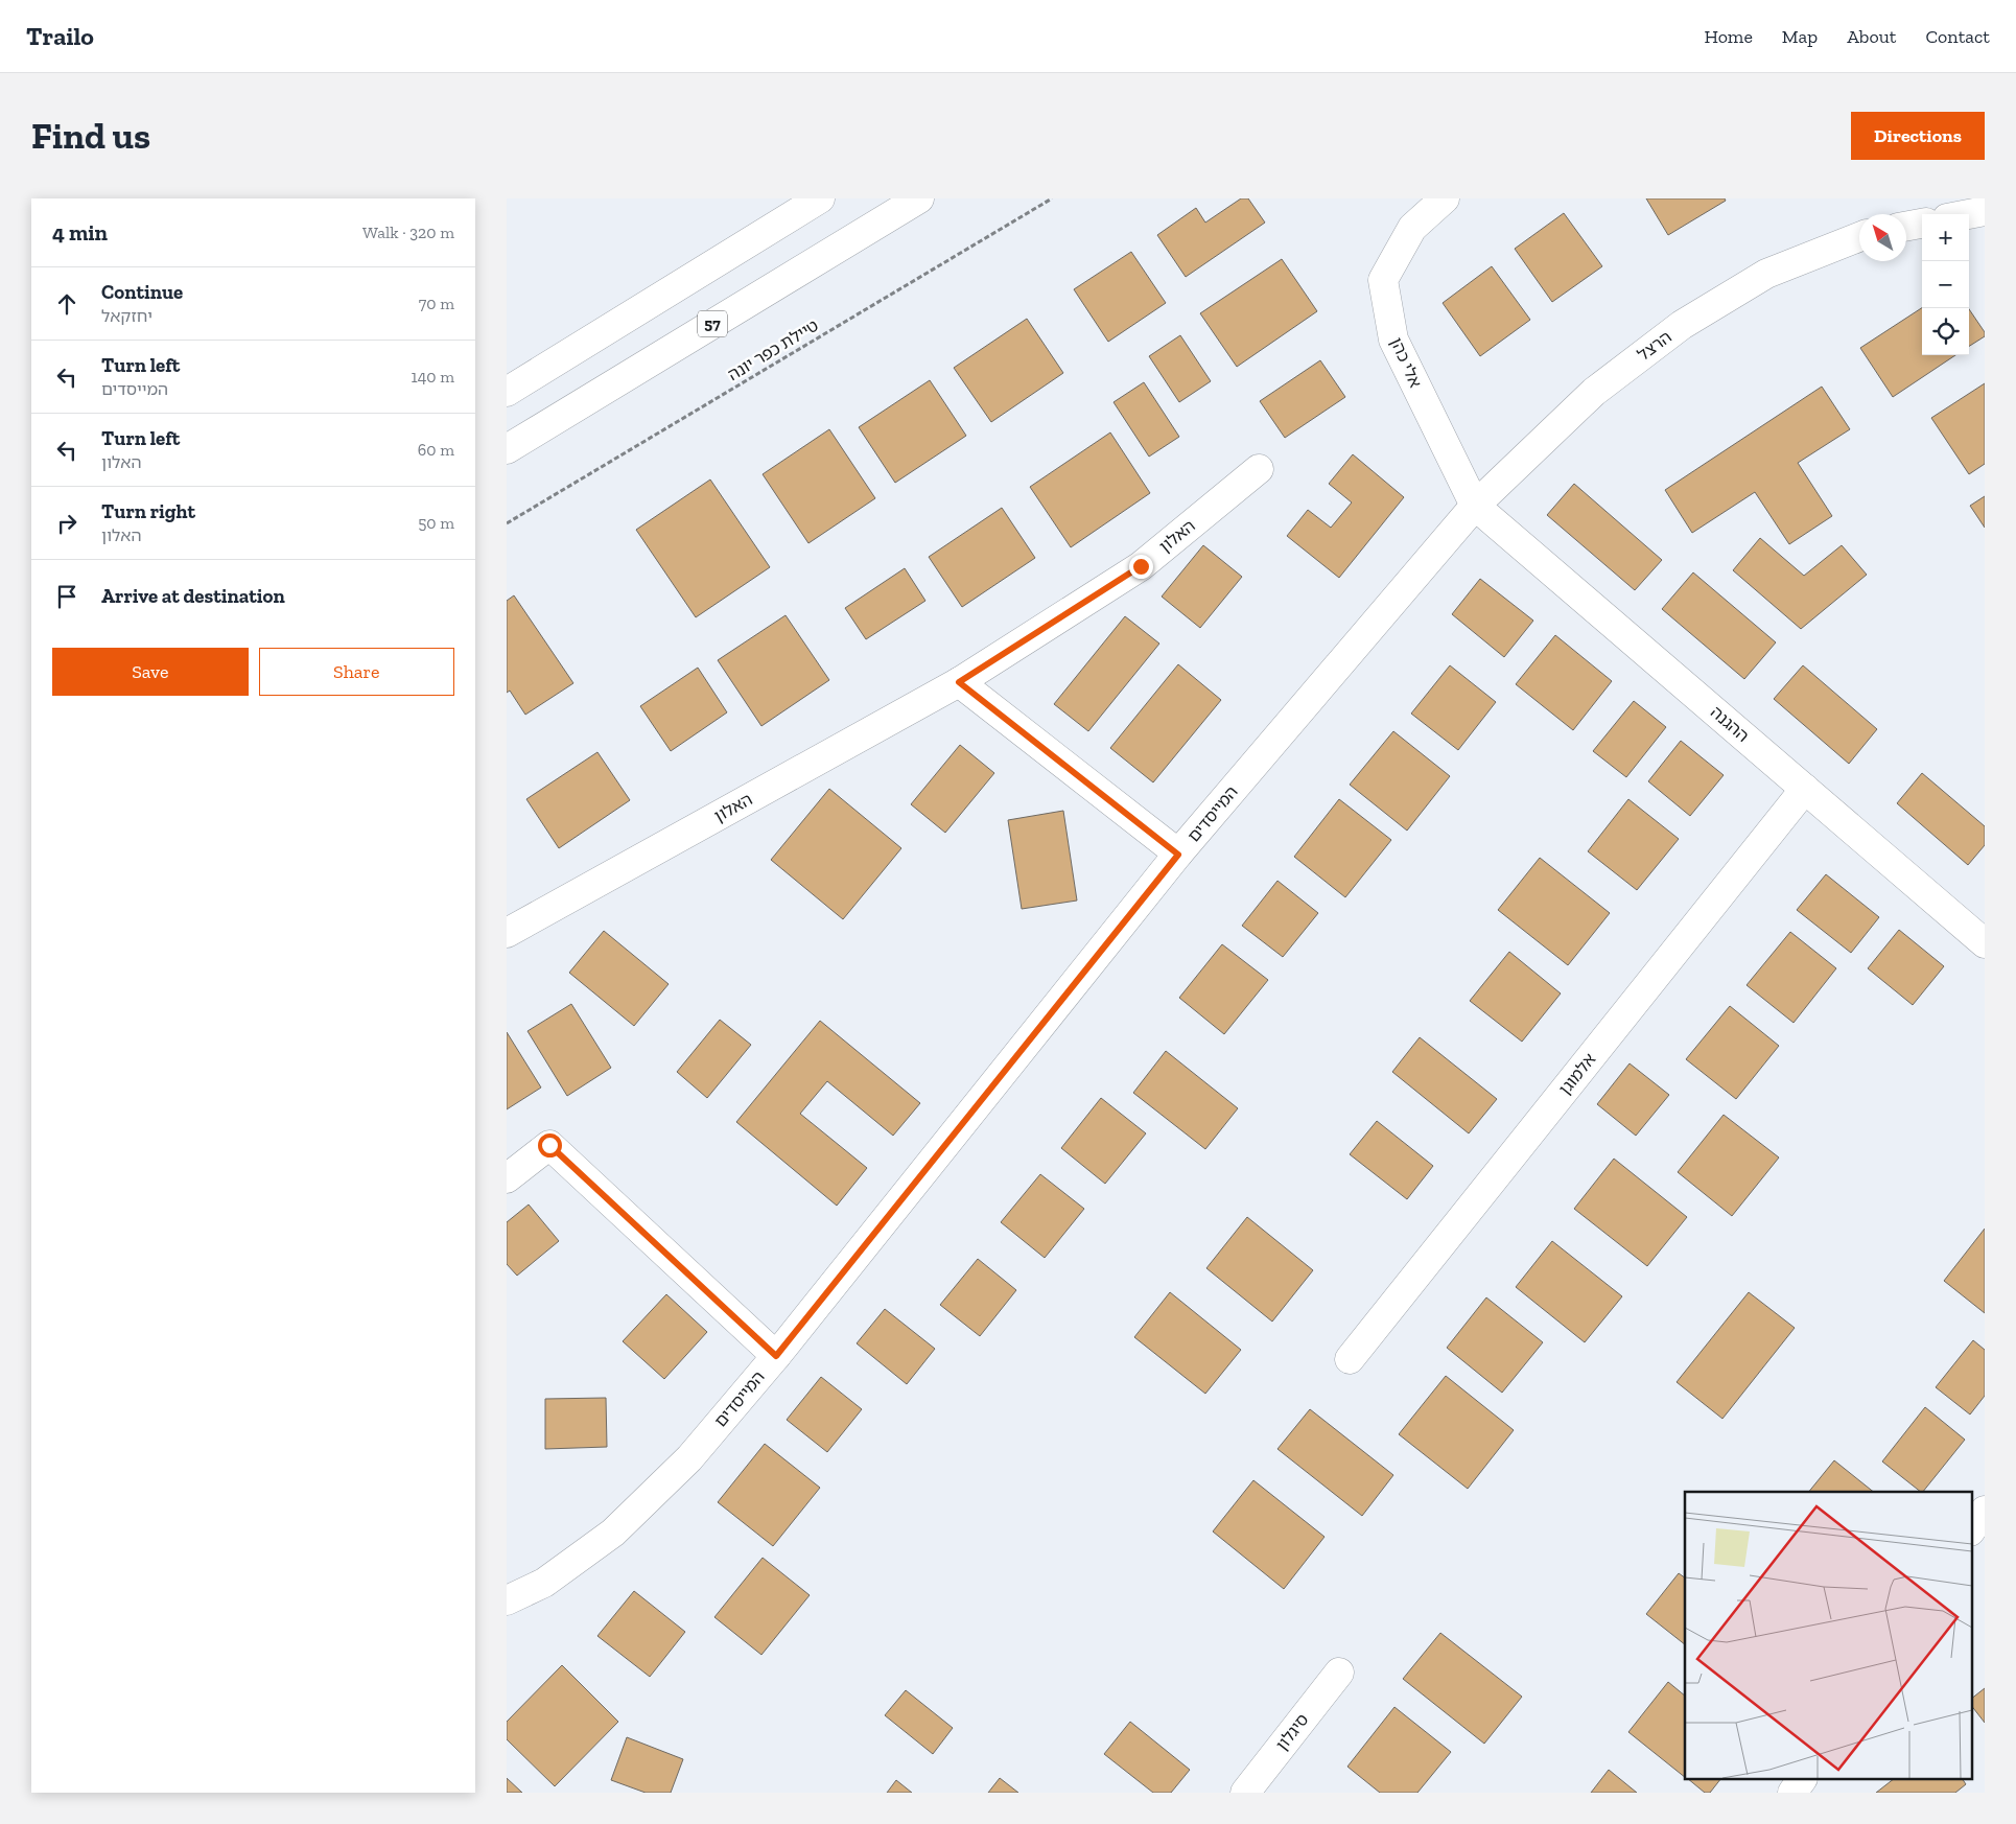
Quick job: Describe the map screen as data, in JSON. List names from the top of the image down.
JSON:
{
  "streets": {
    "main road": [
      "57",
      "הרצל",
      "אלי כהן",
      "האלון",
      "ההגנה",
      "המייסדים",
      "אלמוגן",
      "סיגלון"
    ],
    "path": ["טיילת כפר יונה"]
  },
  "crossings": [
    ["הרצל", "אלי כהן"],
    ["הרצל", "ההגנה"],
    ["הרצל", "המייסדים"],
    ["אלי כהן", "ההגנה"],
    ["אלי כהן", "המייסדים"],
    ["ההגנה", "המייסדים"],
    ["ההגנה", "אלמוגן"]
  ],
  "north": "top left",
  "page": {
    "header": "Trailo",
    "nav": [
      "Home",
      "Map",
      "About",
      "Contact"
    ],
    "buttons": [
      "Directions",
      ["Save", "Share"]
    ],
    "title": "Find us",
    "heading": ["4 min", "Walk · 320 m"],
    "map_buttons": ["+", "−"],
    "list": [
      ["Continue", "יחזקאל", "70 m"],
      ["Turn left", "המייסדים", "140 m"],
      ["Turn left", "האלון", "60 m"],
      ["Turn right", "האלון", "50 m"],
      "Arrive at destination"
    ]
  }
}
